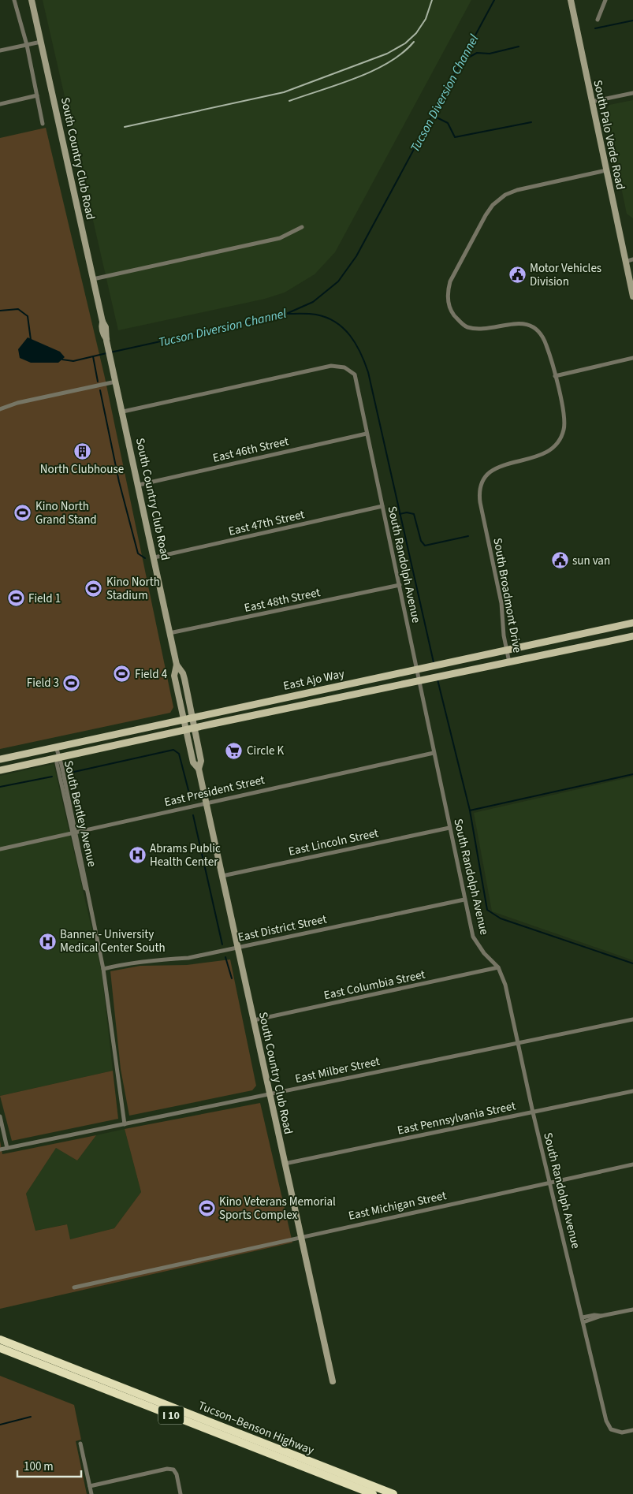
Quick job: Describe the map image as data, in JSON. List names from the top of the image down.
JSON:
{
  "streets": {
    "highway": ["I 10", "Tucson–Benson Highway"],
    "main road": ["East Ajo Way"],
    "street": [
      "South Palo Verde Road",
      "South Country Club Road",
      "East 46th Street",
      "East 47th Street",
      "South Randolph Avenue",
      "South Broadmont Drive",
      "East 48th Street",
      "East President Street",
      "South Bentley Avenue",
      "East Lincoln Street",
      "East District Street",
      "East Columbia Street",
      "East Milber Street",
      "East Pennsylvania Street",
      "East Michigan Street"
    ]
  },
  "crossings": [
    ["South Palo Verde Road", "South Broadmont Drive"],
    ["South Country Club Road", "East 46th Street"],
    ["South Country Club Road", "East 47th Street"],
    ["South Country Club Road", "South Randolph Avenue"],
    ["South Country Club Road", "East 48th Street"],
    ["South Country Club Road", "East Ajo Way"],
    ["South Country Club Road", "East President Street"],
    ["South Country Club Road", "East Lincoln Street"],
    ["South Country Club Road", "East District Street"],
    ["South Country Club Road", "East Columbia Street"],
    ["South Country Club Road", "East Milber Street"],
    ["South Country Club Road", "East Pennsylvania Street"],
    ["South Country Club Road", "East Michigan Street"],
    ["East 46th Street", "South Randolph Avenue"],
    ["East 47th Street", "South Randolph Avenue"],
    ["South Randolph Avenue", "East 48th Street"],
    ["South Randolph Avenue", "East Ajo Way"],
    ["South Randolph Avenue", "East President Street"],
    ["South Randolph Avenue", "East Lincoln Street"],
    ["South Randolph Avenue", "East District Street"],
    ["South Randolph Avenue", "East Columbia Street"],
    ["South Randolph Avenue", "East Milber Street"],
    ["South Randolph Avenue", "East Pennsylvania Street"],
    ["South Randolph Avenue", "East Michigan Street"],
    ["South Broadmont Drive", "East Ajo Way"],
    ["East Ajo Way", "South Bentley Avenue"],
    ["East President Street", "South Bentley Avenue"],
    ["South Bentley Avenue", "East District Street"],
    ["South Bentley Avenue", "East Milber Street"]
  ],
  "water": ["Tucson Diversion Channel"],
  "places": {
    "public building": ["Motor Vehicles Division", "sun van"],
    "building": ["North Clubhouse"],
    "sports": [
      "Kino North Grand Stand",
      "Kino North Stadium",
      "Field 1",
      "Field 4",
      "Field 3",
      "Kino Veterans Memorial Sports Complex"
    ],
    "supermarket": ["Circle K"],
    "hospital": ["Abrams Public Health Center", "Banner - University Medical Center South"]
  },
  "scale_bar": "100 m"
}
